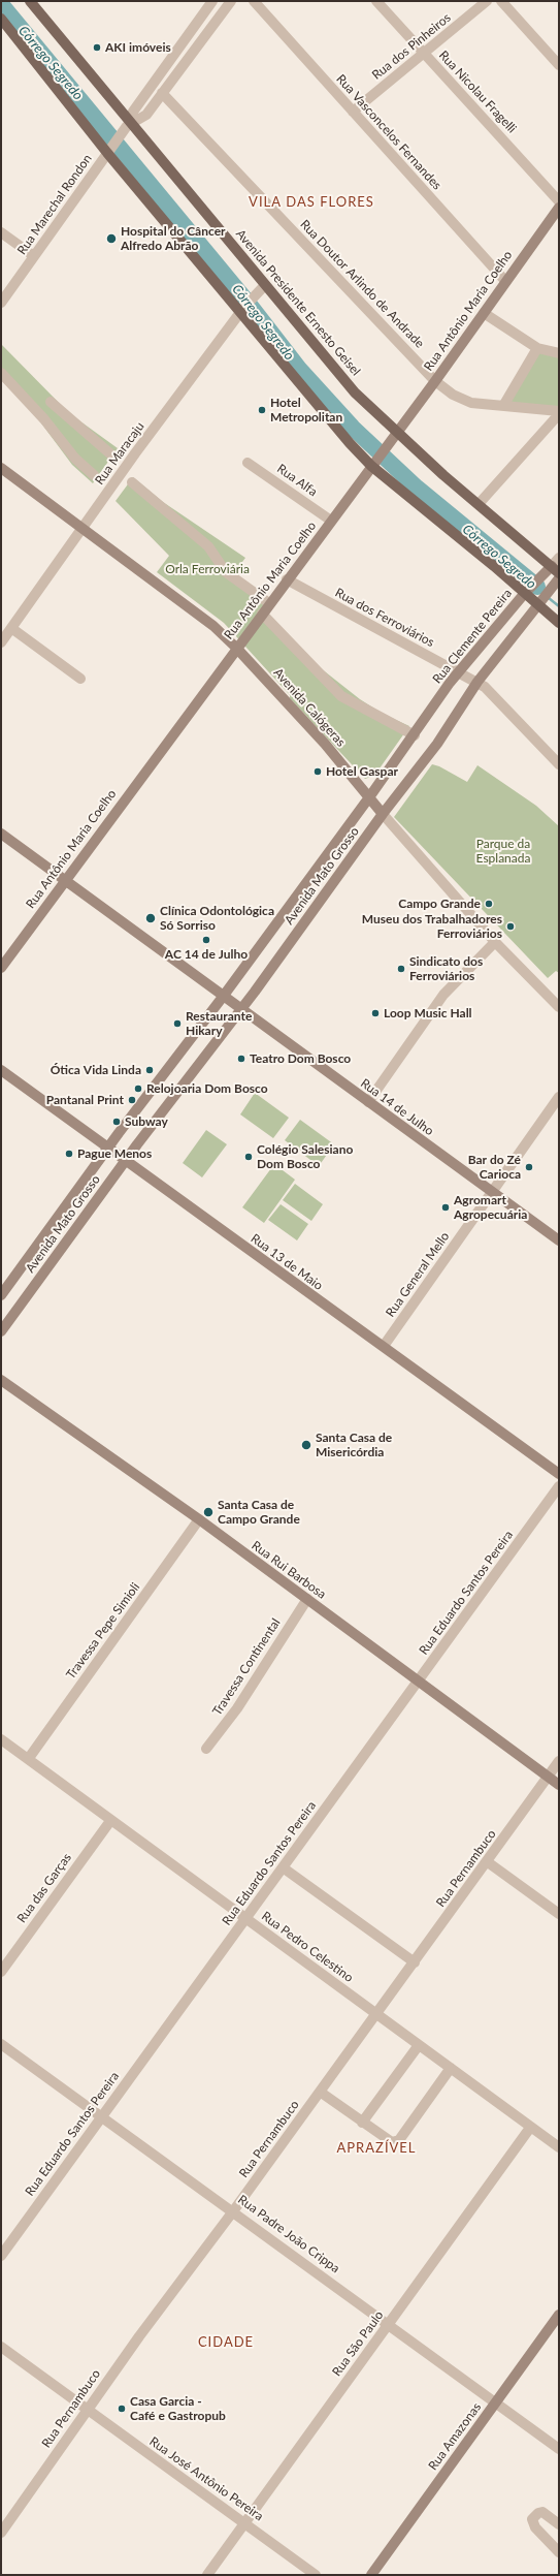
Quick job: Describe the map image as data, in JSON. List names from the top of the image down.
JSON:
{
  "streets": {
    "main road": ["Avenida Presidente Ernesto Geisel"],
    "street": [
      "Rua dos Pinheiros",
      "Rua Nicolau Fragelli",
      "Rua Vasconcelos Fernandes",
      "Rua Marechal Rondon",
      "Rua Doutor Arlindo de Andrade",
      "Rua Antônio Maria Coelho",
      "Rua Maracaju",
      "Rua Alfa",
      "Rua dos Ferroviários",
      "Rua Clemente Pereira",
      "Avenida Calógeras",
      "Avenida Mato Grosso",
      "Rua 14 de Julho",
      "Rua 13 de Maio",
      "Rua General Mello",
      "Rua Rui Barbosa",
      "Rua Eduardo Santos Pereira",
      "Travessa Pepe Simioli",
      "Travessa Continental",
      "Rua Pernambuco",
      "Rua das Garças",
      "Rua Pedro Celestino",
      "Rua Padre João Crippa",
      "Rua São Paulo",
      "Rua Amazonas",
      "Rua José Antônio Pereira"
    ]
  },
  "crossings": [
    ["Rua dos Pinheiros", "Rua Nicolau Fragelli"],
    ["Rua dos Pinheiros", "Rua Vasconcelos Fernandes"],
    ["Rua Vasconcelos Fernandes", "Rua Antônio Maria Coelho"],
    ["Rua Marechal Rondon", "Rua Doutor Arlindo de Andrade"],
    ["Rua Marechal Rondon", "Avenida Presidente Ernesto Geisel"],
    ["Rua Doutor Arlindo de Andrade", "Rua Antônio Maria Coelho"],
    ["Avenida Presidente Ernesto Geisel", "Rua Antônio Maria Coelho"],
    ["Avenida Presidente Ernesto Geisel", "Rua Maracaju"],
    ["Avenida Presidente Ernesto Geisel", "Rua Clemente Pereira"],
    ["Rua Antônio Maria Coelho", "Rua Alfa"],
    ["Rua Antônio Maria Coelho", "Rua dos Ferroviários"],
    ["Rua Antônio Maria Coelho", "Avenida Calógeras"],
    ["Rua Antônio Maria Coelho", "Rua 14 de Julho"],
    ["Rua Maracaju", "Avenida Calógeras"],
    ["Rua dos Ferroviários", "Rua Clemente Pereira"],
    ["Rua Clemente Pereira", "Avenida Calógeras"],
    ["Rua Clemente Pereira", "Avenida Mato Grosso"],
    ["Avenida Calógeras", "Avenida Mato Grosso"],
    ["Avenida Mato Grosso", "Rua 14 de Julho"],
    ["Avenida Mato Grosso", "Rua 13 de Maio"],
    ["Rua 14 de Julho", "Rua General Mello"],
    ["Rua 13 de Maio", "Rua General Mello"],
    ["Rua Rui Barbosa", "Rua Eduardo Santos Pereira"],
    ["Rua Rui Barbosa", "Travessa Pepe Simioli"],
    ["Rua Rui Barbosa", "Travessa Continental"],
    ["Rua Rui Barbosa", "Rua Pernambuco"],
    ["Rua Eduardo Santos Pereira", "Rua Pedro Celestino"],
    ["Rua Eduardo Santos Pereira", "Rua Padre João Crippa"],
    ["Travessa Pepe Simioli", "Rua Pedro Celestino"],
    ["Rua Pernambuco", "Rua Pedro Celestino"],
    ["Rua Pernambuco", "Rua Padre João Crippa"],
    ["Rua Pernambuco", "Rua José Antônio Pereira"],
    ["Rua das Garças", "Rua Pedro Celestino"],
    ["Rua Pedro Celestino", "Rua São Paulo"],
    ["Rua Padre João Crippa", "Rua São Paulo"],
    ["Rua Padre João Crippa", "Rua Amazonas"],
    ["Rua São Paulo", "Rua José Antônio Pereira"]
  ],
  "districts": ["VILA DAS FLORES", "APRAZÍVEL", "CIDADE"],
  "water": ["Córrego Segredo"],
  "parks": ["Orla Ferroviária", "Parque da Esplanada"],
  "places": [
    "AKI imóveis",
    "Hospital do Câncer Alfredo Abrão",
    "Hotel Metropolitan",
    "Hotel Gaspar",
    "Campo Grande",
    "Clínica Odontológica Só Sorriso",
    "Museu dos Trabalhadores Ferroviários",
    "AC 14 de Julho",
    "Sindicato dos Ferroviários",
    "Loop Music Hall",
    "Restaurante Hikary",
    "Teatro Dom Bosco",
    "Ótica Vida Linda",
    "Relojoaria Dom Bosco",
    "Pantanal Print",
    "Subway",
    "Pague Menos",
    "Colégio Salesiano Dom Bosco",
    "Bar do Zé Carioca",
    "Agromart Agropecuária",
    "Santa Casa de Misericórdia",
    "Santa Casa de Campo Grande",
    "Casa Garcia - Café e Gastropub"
  ]
}
